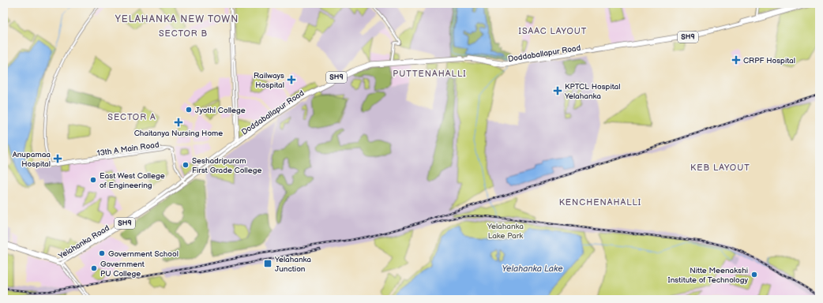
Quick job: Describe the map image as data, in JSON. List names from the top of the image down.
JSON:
{
  "streets": {
    "main road": [
      "SH9",
      "Doddaballapur Road",
      "13th A Main Road",
      "Yelahanka Road"
    ]
  },
  "crossings": [
    ["Doddaballapur Road", "Yelahanka Road"],
    ["13th A Main Road", "Yelahanka Road"]
  ],
  "districts": [
    "YELAHANKA NEW TOWN",
    "ISAAC LAYOUT",
    "SECTOR B",
    "PUTTENAHALLI",
    "SECTOR A",
    "KEB LAYOUT",
    "KENCHENAHALLI"
  ],
  "water": ["Yelahanka Lake"],
  "parks": ["Yelahanka Lake Park"],
  "places": {
    "health": [
      "CRPF Hospital",
      "Railways Hospital",
      "KPTCL Hospital Yelahanka",
      "Chaitanya Nursing Home",
      "Anupamaa Hospital"
    ],
    "other": [
      "Jyothi College",
      "Seshadripuram First Grade College",
      "East West College of Engineering",
      "Government School",
      "Government PU College",
      "Nitte Meenakshi Institute of Technology"
    ],
    "transit": ["Yelahanka Junction"]
  }
}
